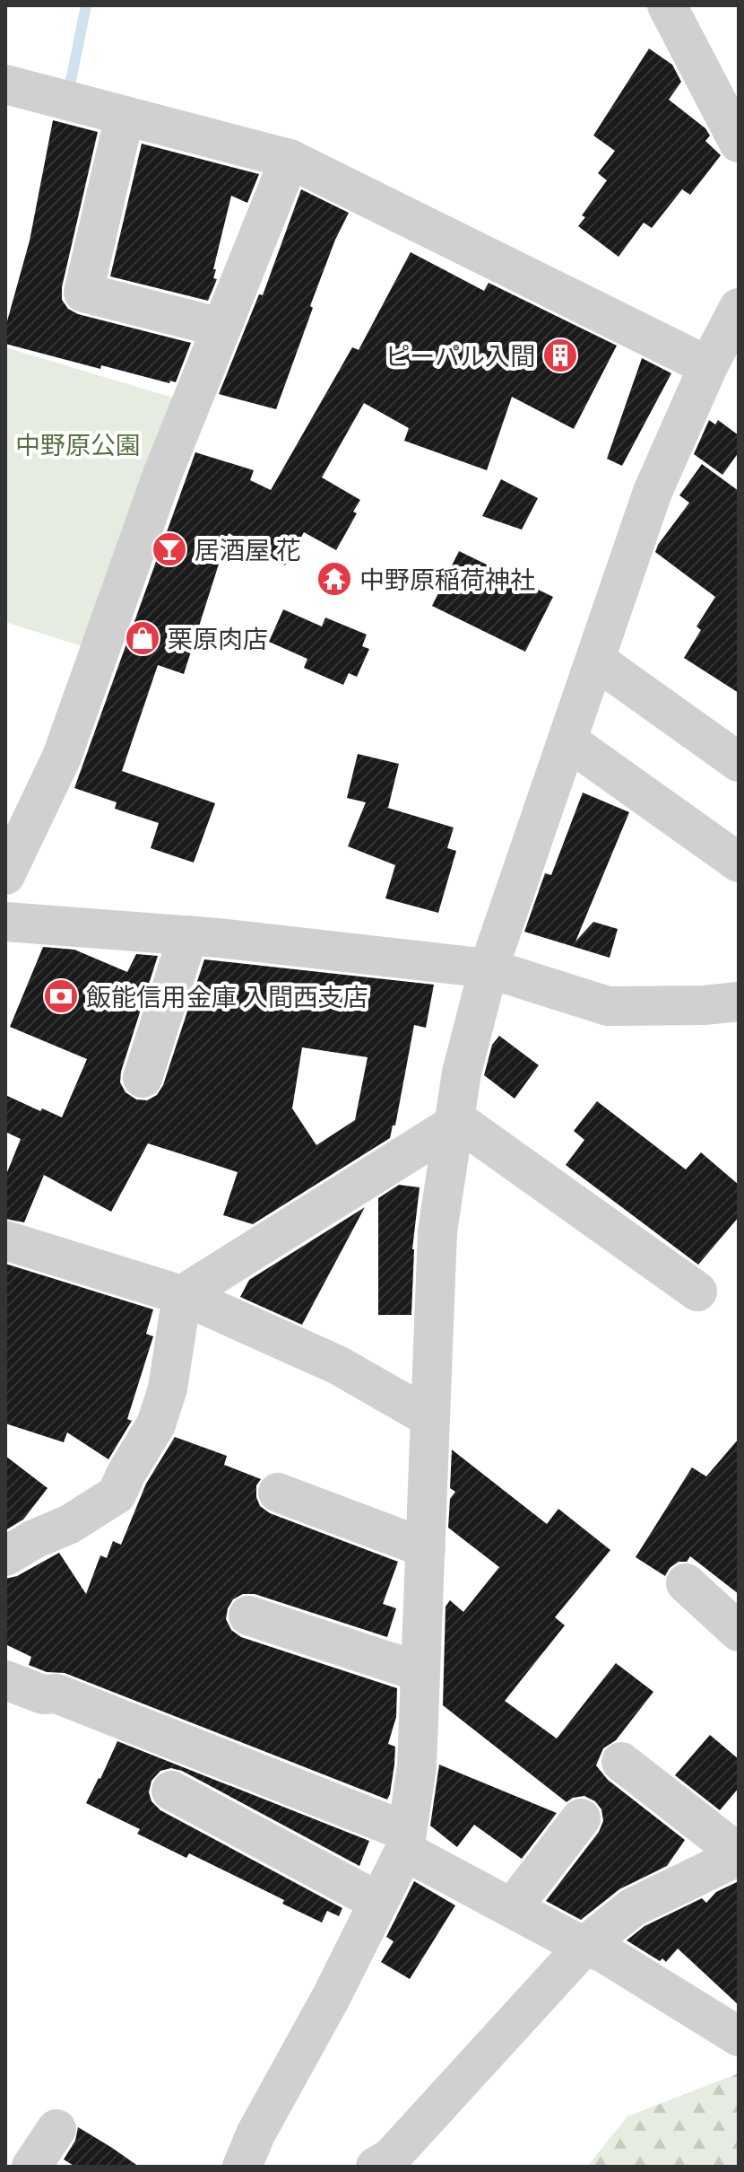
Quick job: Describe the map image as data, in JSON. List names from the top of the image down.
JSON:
{
  "parks": ["中野原公園"],
  "places": {
    "building": ["ピーパル入間"],
    "bar": ["居酒屋 花"],
    "temple": ["中野原稲荷神社"],
    "shop": ["栗原肉店"],
    "bank": ["飯能信用金庫 入間西支店"]
  }
}
